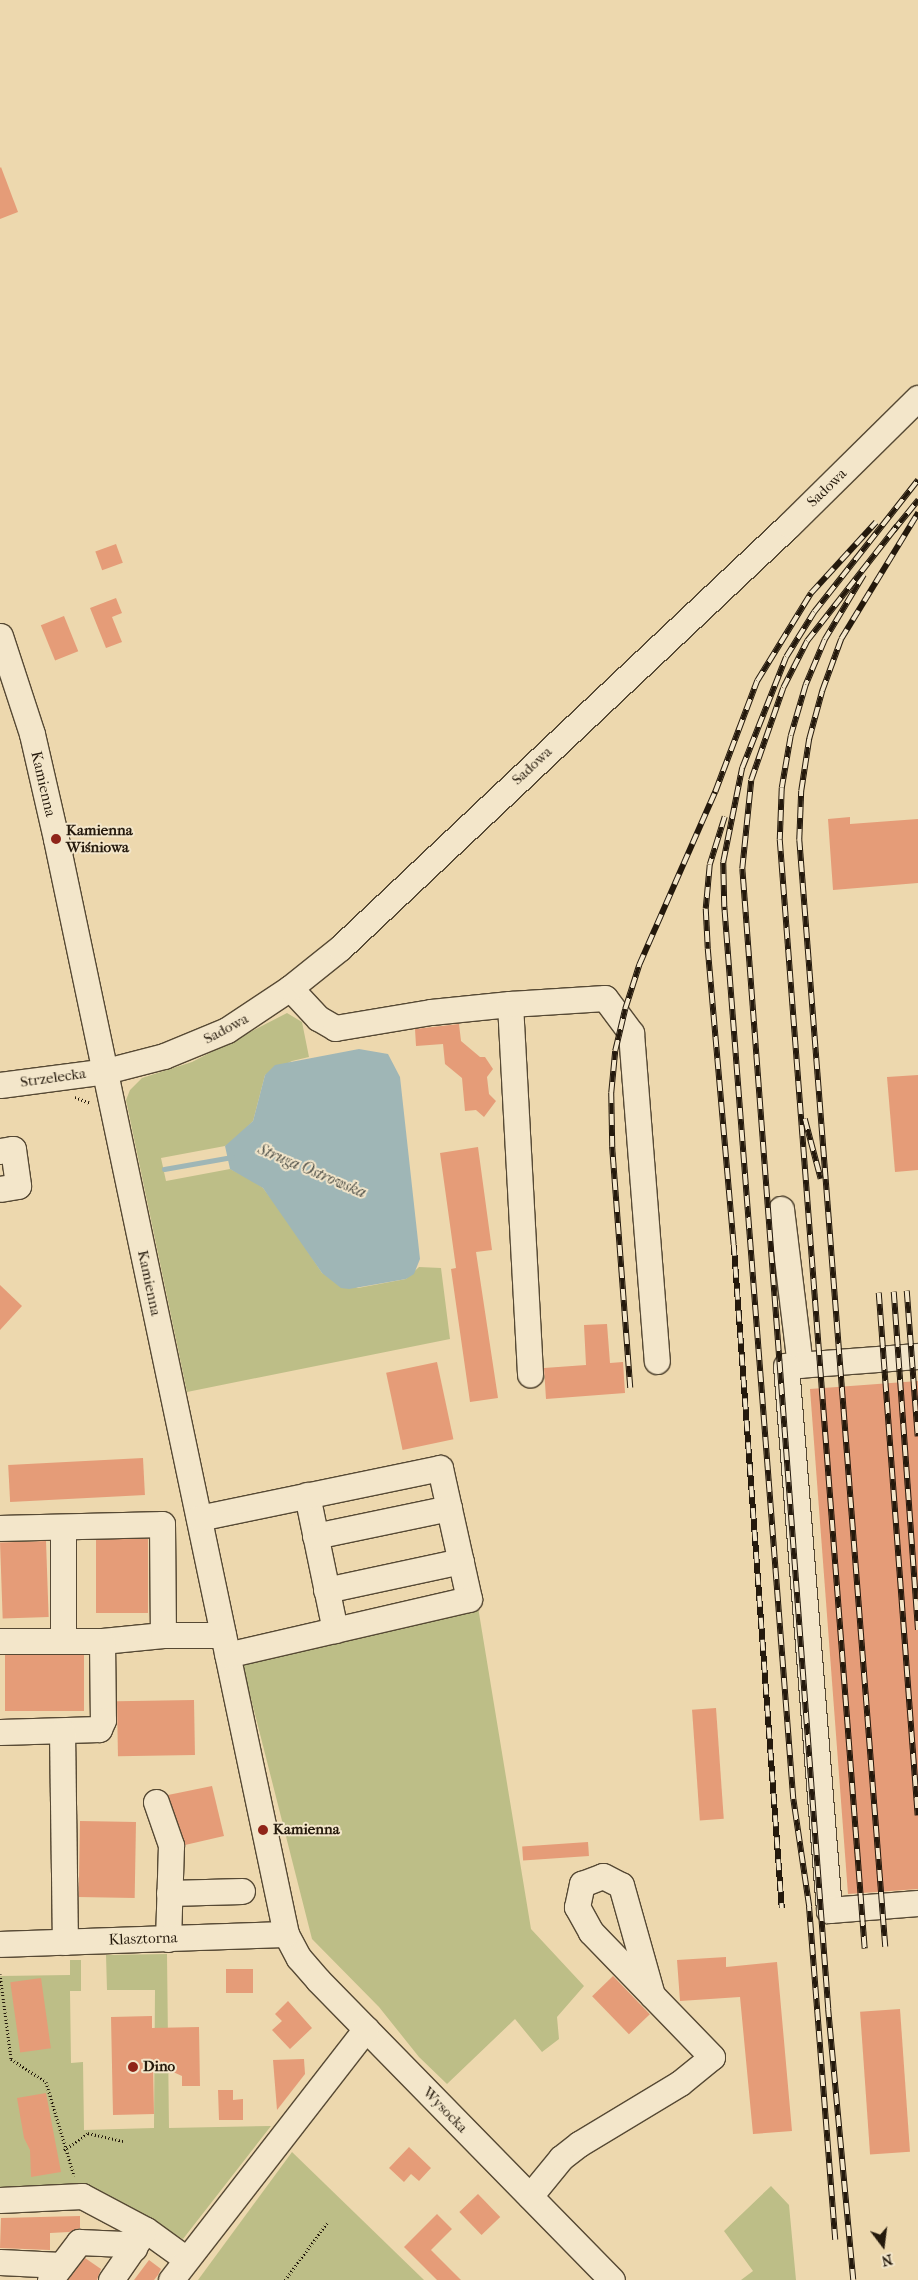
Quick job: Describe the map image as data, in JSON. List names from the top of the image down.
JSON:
{
  "streets": {
    "street": [
      "Sadowa",
      "Kamienna",
      "Strzelecka",
      "Klasztorna",
      "Wysocka"
    ]
  },
  "crossings": [
    ["Sadowa", "Kamienna"],
    ["Sadowa", "Strzelecka"],
    ["Kamienna", "Strzelecka"],
    ["Kamienna", "Klasztorna"],
    ["Kamienna", "Wysocka"],
    ["Klasztorna", "Wysocka"]
  ],
  "water": ["Struga Ostrowska"],
  "places": ["Kamienna Wiśniowa", "Kamienna", "Dino"],
  "north": "bottom"
}
